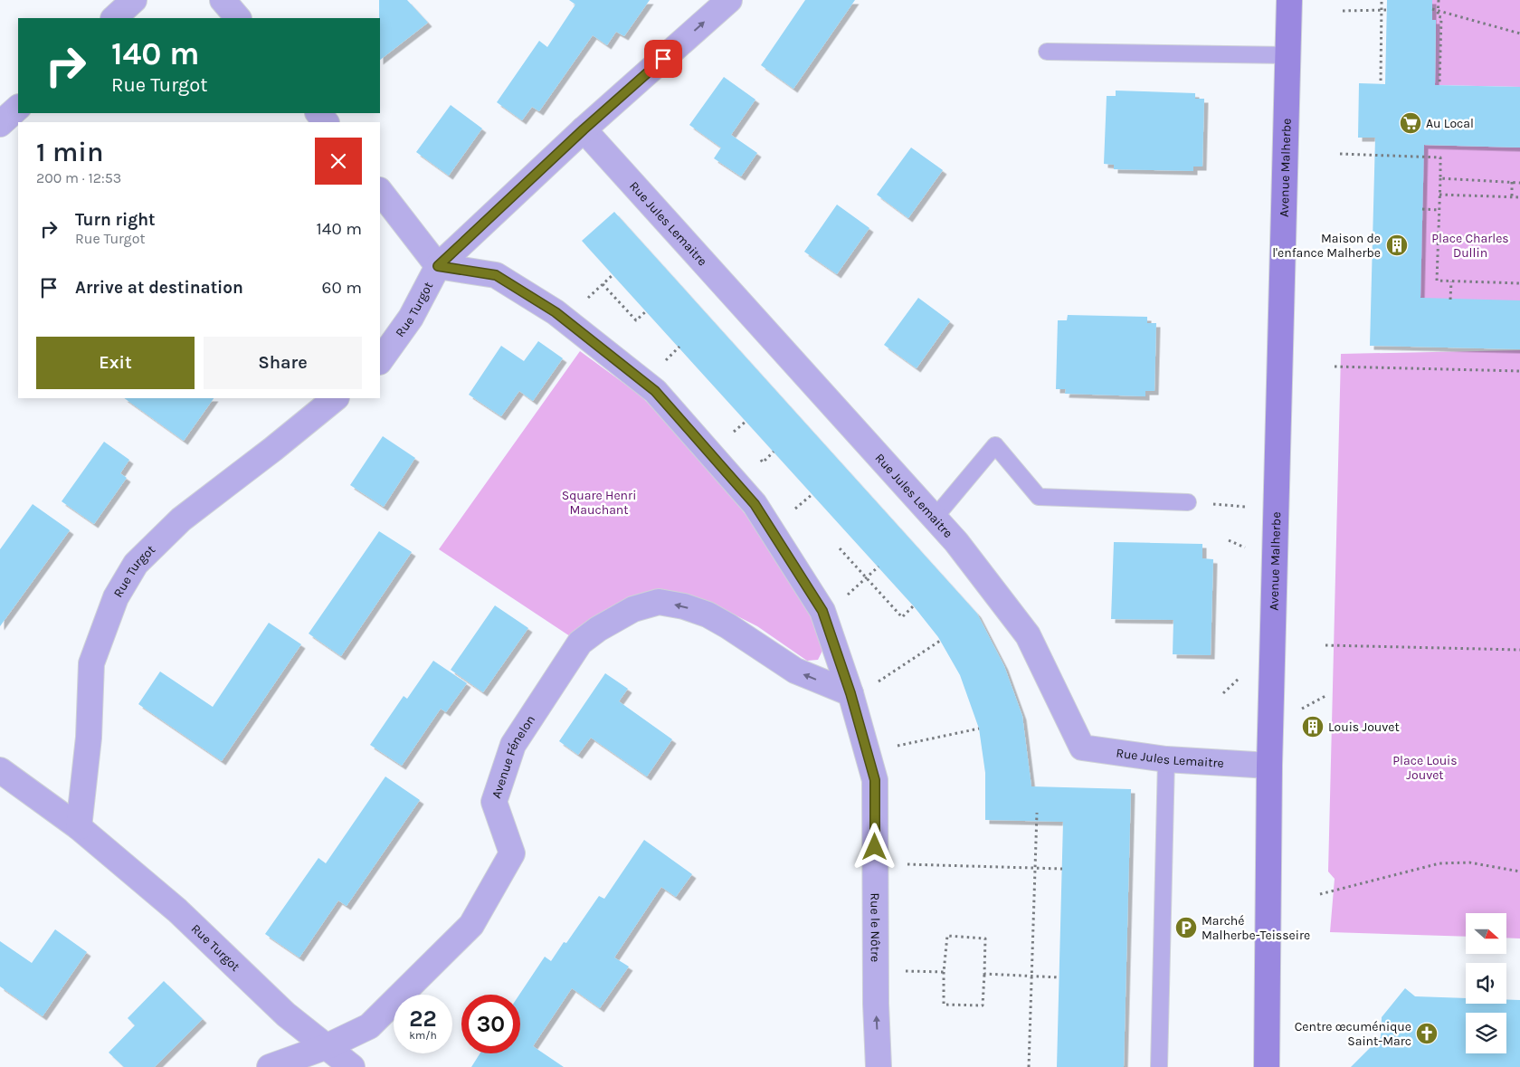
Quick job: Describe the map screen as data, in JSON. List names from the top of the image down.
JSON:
{
  "streets": {
    "street": [
      "Avenue Malherbe",
      "Rue Jules Lemaitre",
      "Rue Turgot",
      "Avenue Fénelon",
      "Rue le Nôtre"
    ]
  },
  "crossings": [
    ["Avenue Malherbe", "Rue Jules Lemaitre"],
    ["Rue Jules Lemaitre", "Rue Turgot"],
    ["Rue Turgot", "Avenue Fénelon"],
    ["Rue Turgot", "Rue le Nôtre"],
    ["Avenue Fénelon", "Rue le Nôtre"]
  ],
  "parks": ["Place Charles Dullin", "Square Henri Mauchant", "Place Louis Jouvet"],
  "places": {
    "supermarket": ["Au Local"],
    "building": ["Maison de l'enfance Malherbe", "Louis Jouvet"],
    "parking": ["Marché Malherbe-Teisseire"],
    "church": ["Centre œcuménique Saint-Marc"]
  },
  "north": "right",
  "page": {
    "turn": ["140 m", "Rue Turgot"],
    "heading": ["1 min", "200 m · 12:53"],
    "list": [
      {
        "name": "Turn right",
        "note": "Rue Turgot",
        "value": "140 m"
      },
      {
        "name": "Arrive at destination",
        "value": "60 m"
      }
    ],
    "buttons": ["Exit", "Share"],
    "speed": "22 km/h",
    "limit": "30"
  }
}
